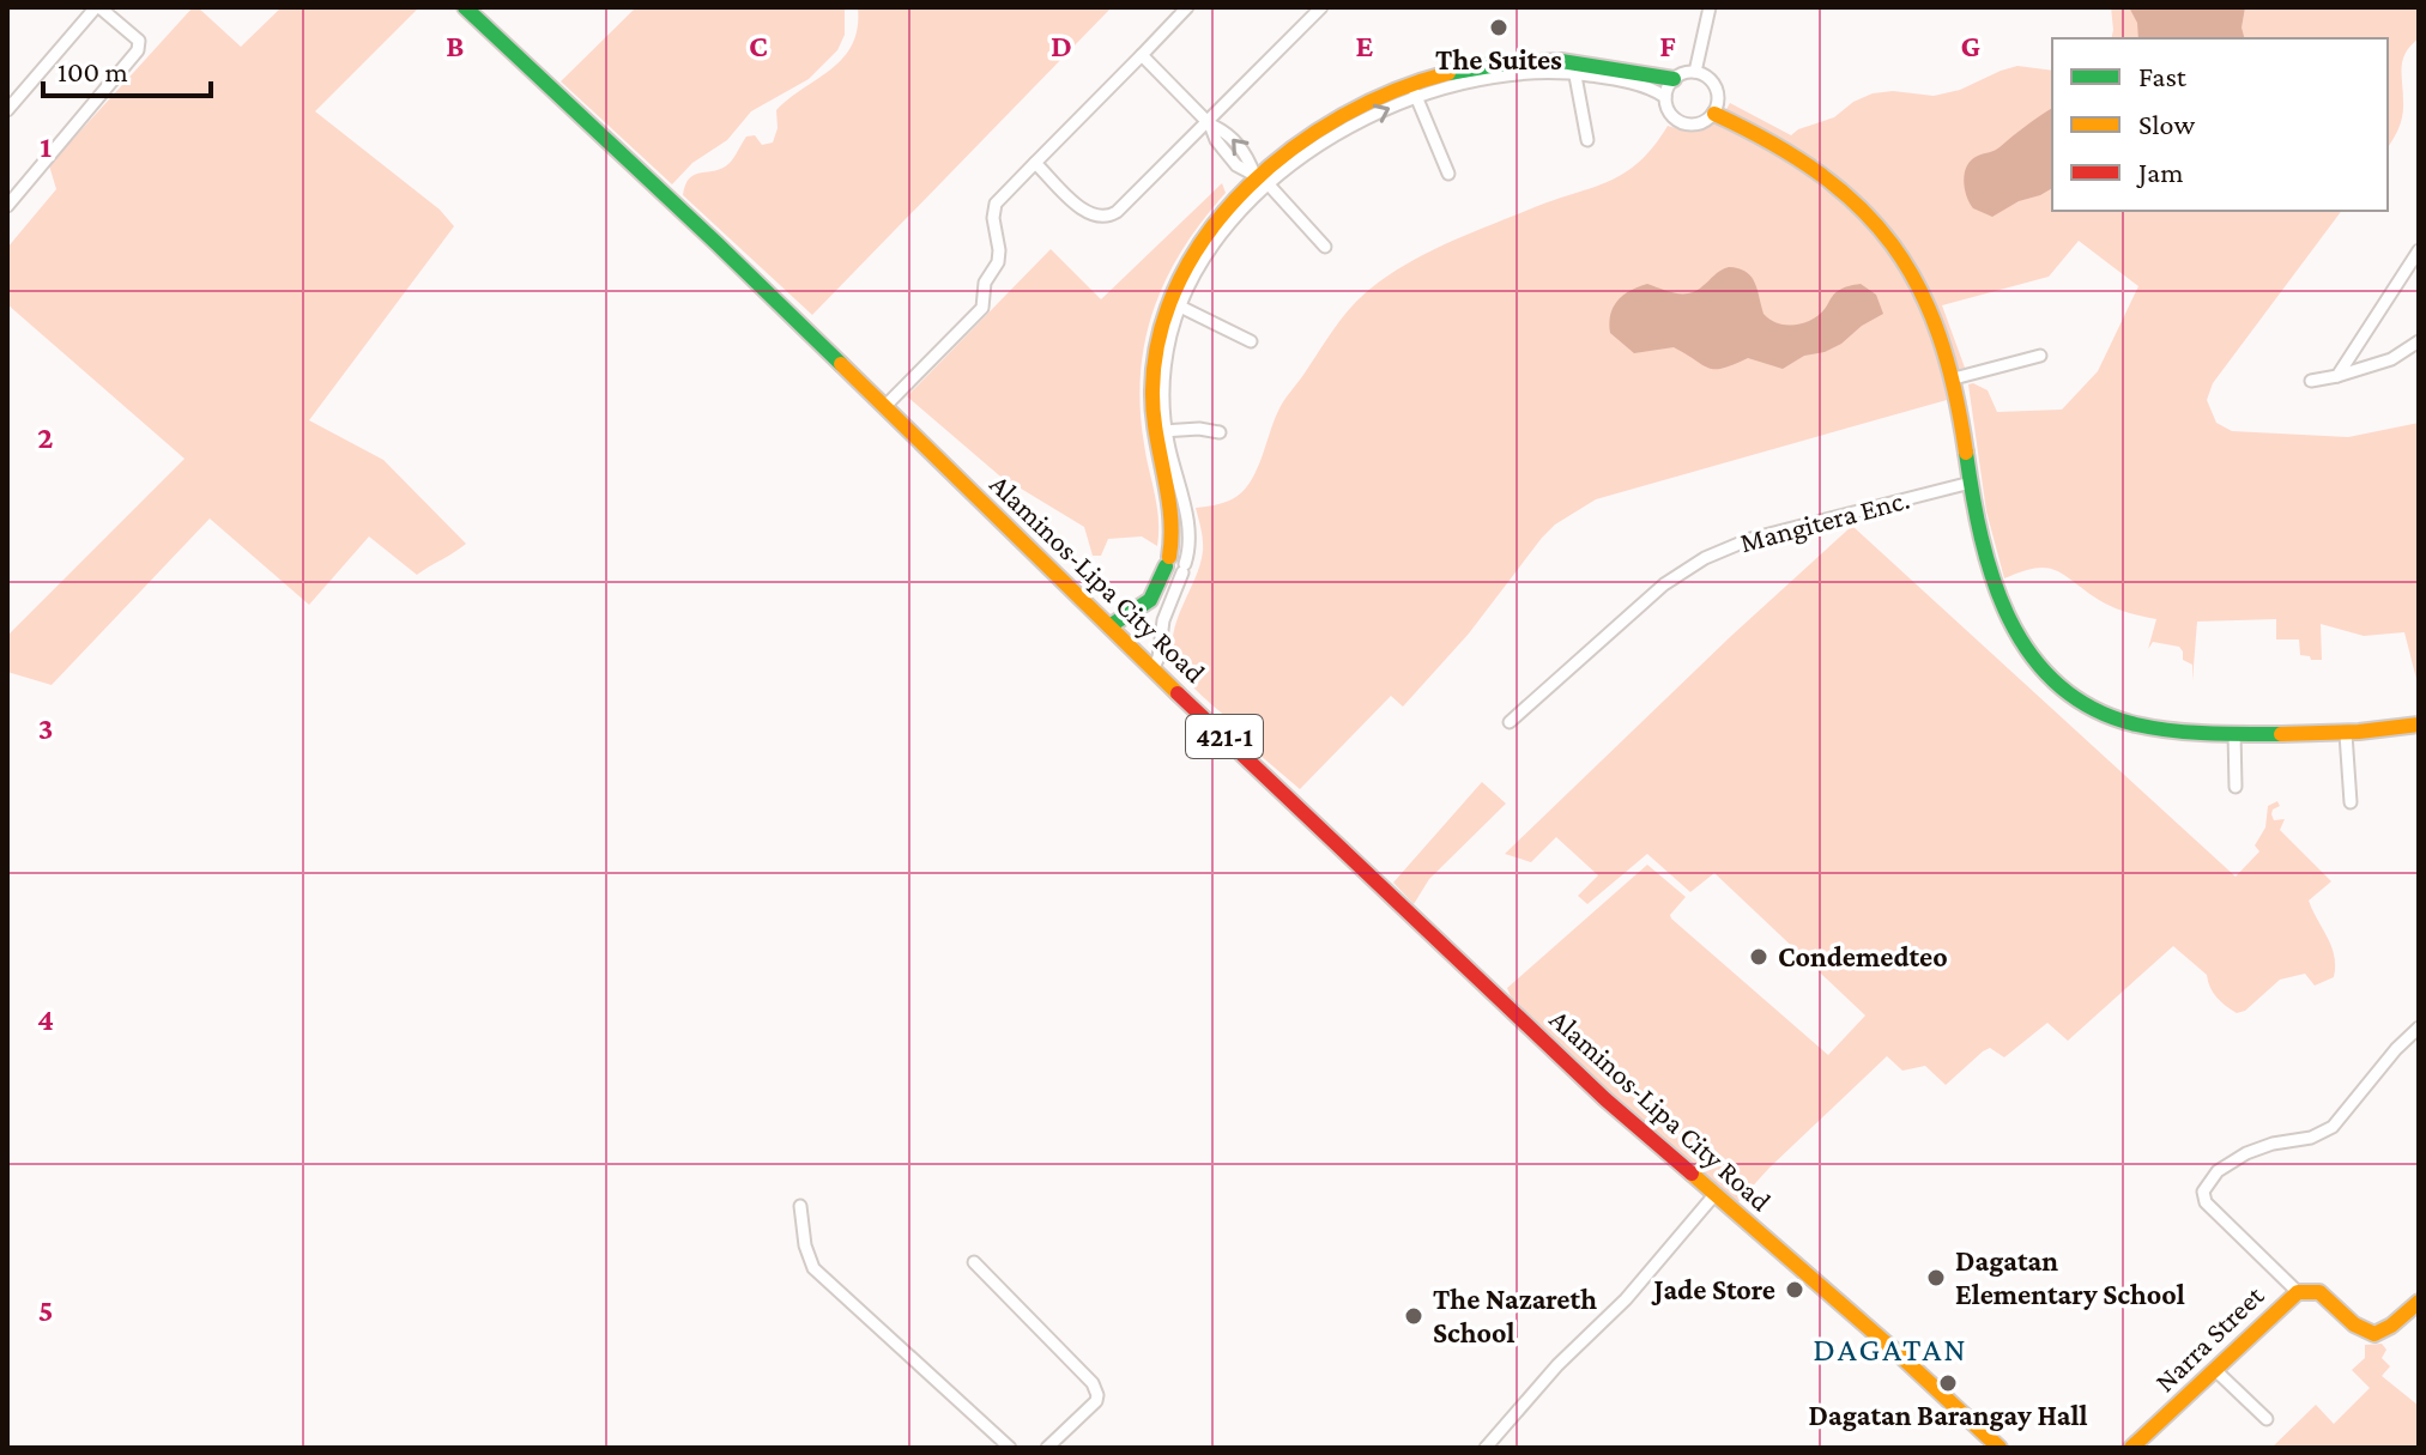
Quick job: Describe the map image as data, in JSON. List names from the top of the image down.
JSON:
{
  "streets": {
    "street": [
      "Mangitera Enc.",
      "Alaminos-Lipa City Road",
      "421-1",
      "Narra Street"
    ]
  },
  "districts": ["DAGATAN"],
  "places": [
    "The Suites",
    "Condemedteo",
    "Dagatan Elementary School",
    "Jade Store",
    "The Nazareth School",
    "Dagatan Barangay Hall"
  ],
  "legend": ["Fast", "Slow", "Jam"],
  "scale_bar": "100 m",
  "grid": {
    "columns": [
      "B",
      "C",
      "D",
      "E",
      "F",
      "G"
    ],
    "rows": [
      "1",
      "2",
      "3",
      "4",
      "5"
    ]
  }
}
